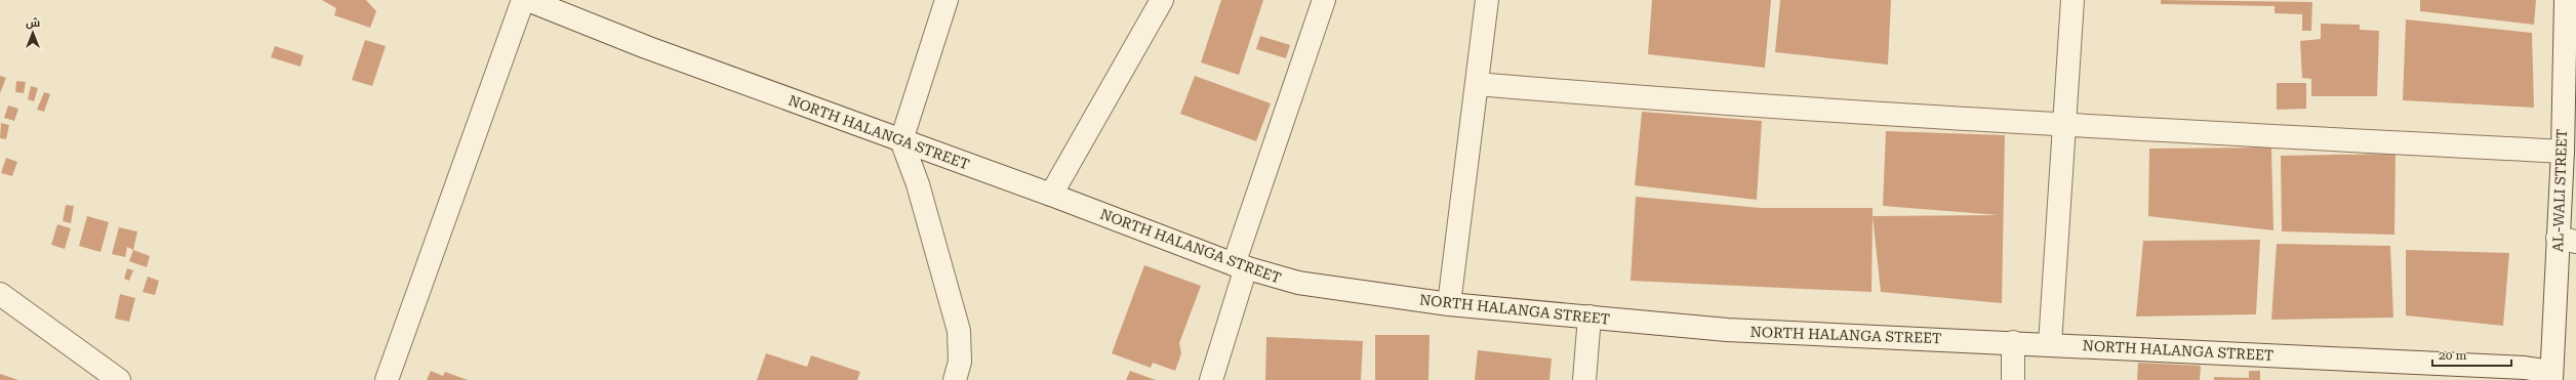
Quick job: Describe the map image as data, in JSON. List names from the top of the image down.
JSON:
{
  "streets": {
    "street": ["NORTH HALANGA STREET", "AL-WALI STREET"]
  },
  "crossings": [
    ["NORTH HALANGA STREET", "AL-WALI STREET"]
  ],
  "scale_bar": "20 m",
  "north": "top"
}
